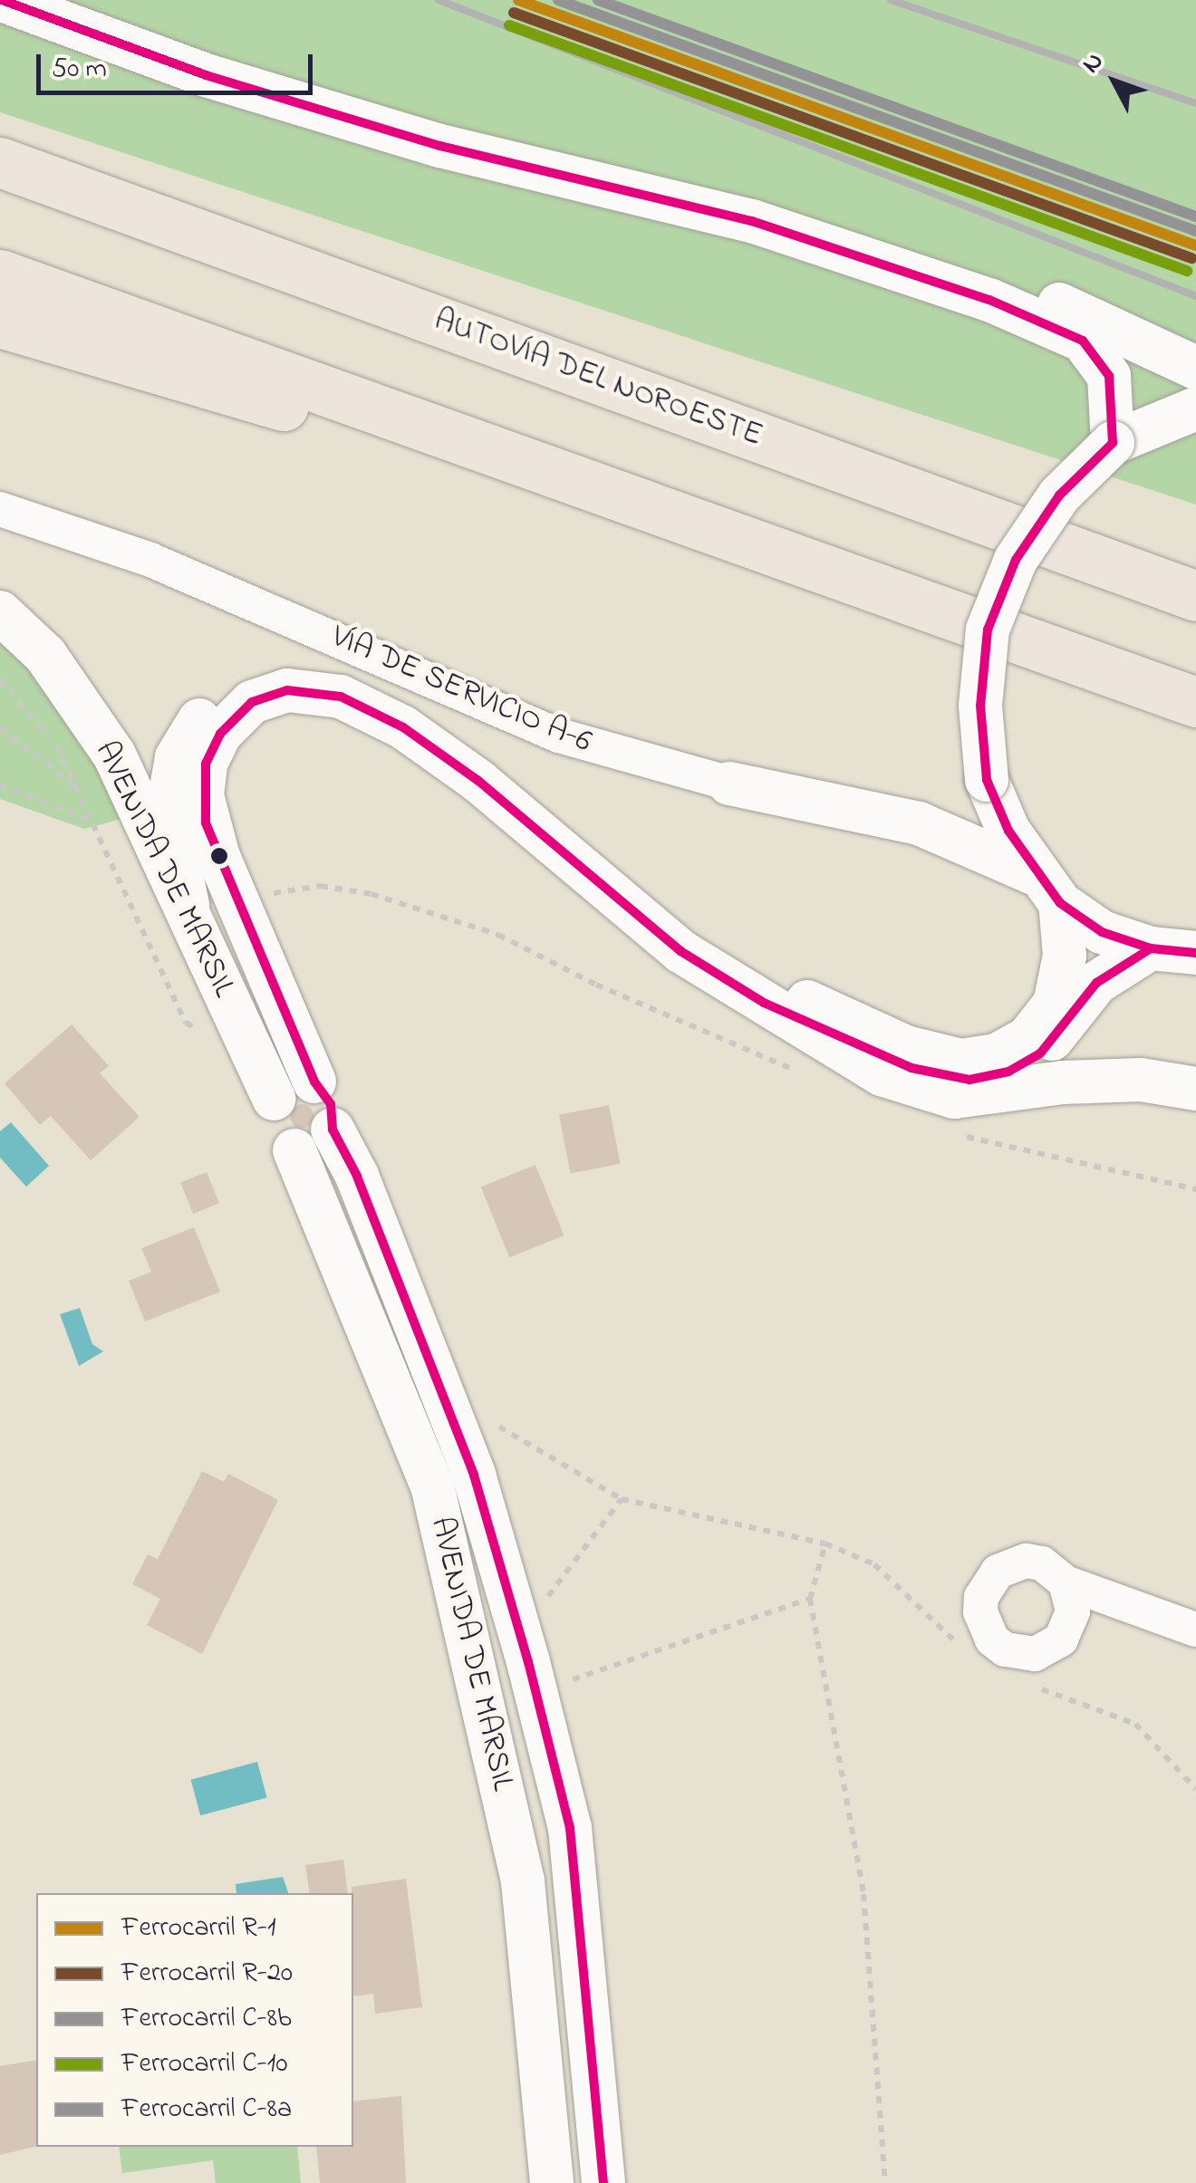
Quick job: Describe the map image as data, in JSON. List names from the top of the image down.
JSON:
{
  "streets": {
    "highway": ["AUTOVÍA DEL NOROESTE"],
    "street": ["VÍA DE SERVICIO A-6", "AVENIDA DE MARSIL"]
  },
  "crossings": [
    ["VÍA DE SERVICIO A-6", "AVENIDA DE MARSIL"]
  ],
  "lines": [
    "rail line R-1",
    "rail line C-8b",
    "rail line C-8a",
    "rail line R-20",
    "rail line C-10"
  ],
  "legend": [
    "Ferrocarril R-1",
    "Ferrocarril R-20",
    "Ferrocarril C-8b",
    "Ferrocarril C-10",
    "Ferrocarril C-8a"
  ],
  "scale_bar": "50 m",
  "north": "top left"
}
